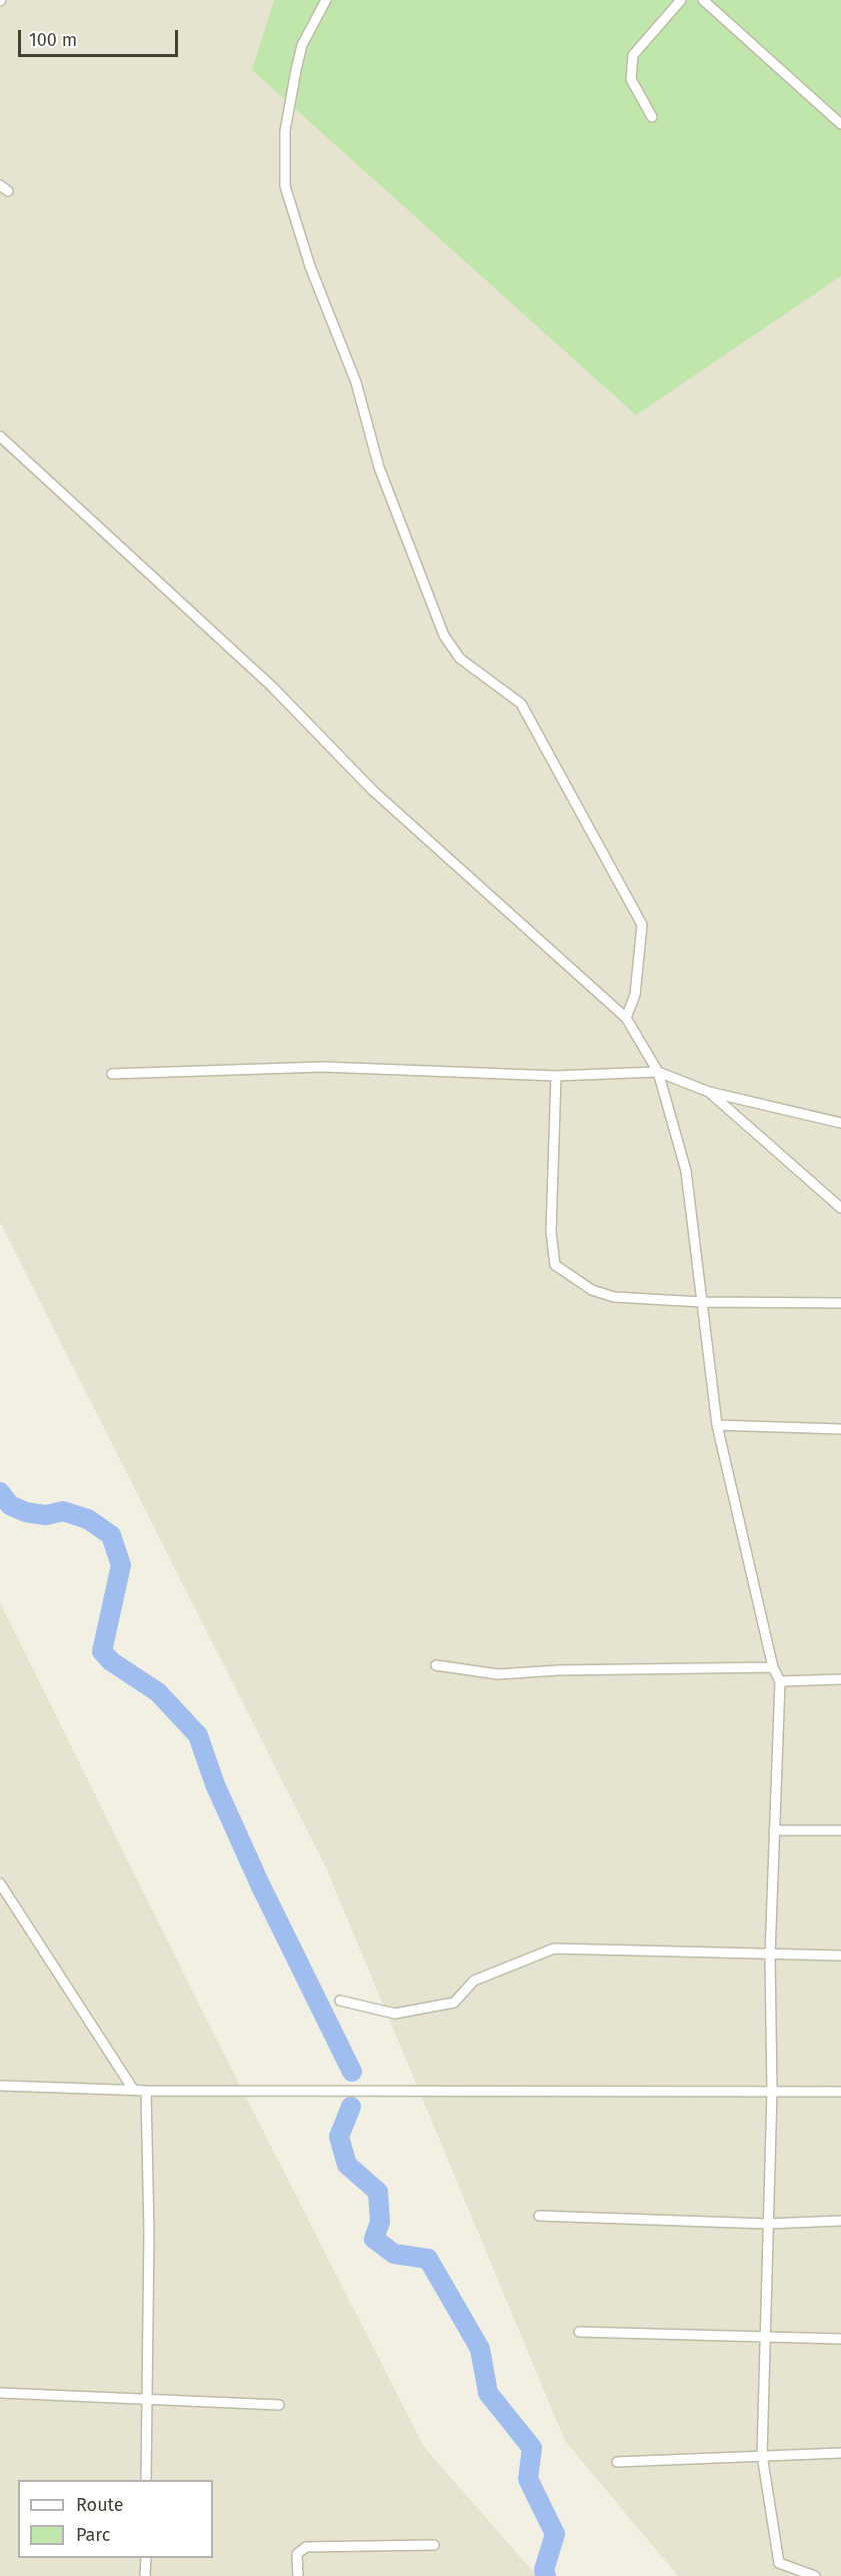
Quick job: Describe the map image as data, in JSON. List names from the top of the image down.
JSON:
{
  "legend": ["Route", "Parc"],
  "scale_bar": "100 m"
}
